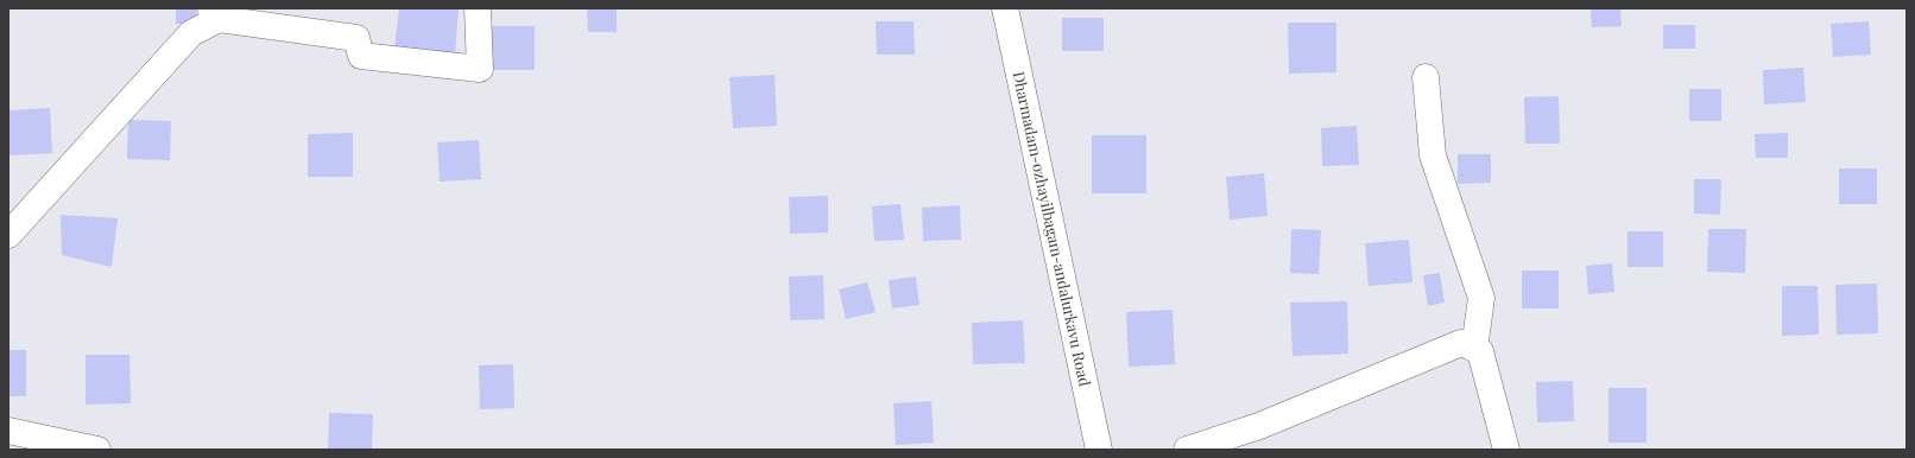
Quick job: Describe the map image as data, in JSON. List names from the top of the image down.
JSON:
{
  "streets": {
    "street": ["Dharmadam-ozhayilbagam-andalurkavu Road"]
  }
}
